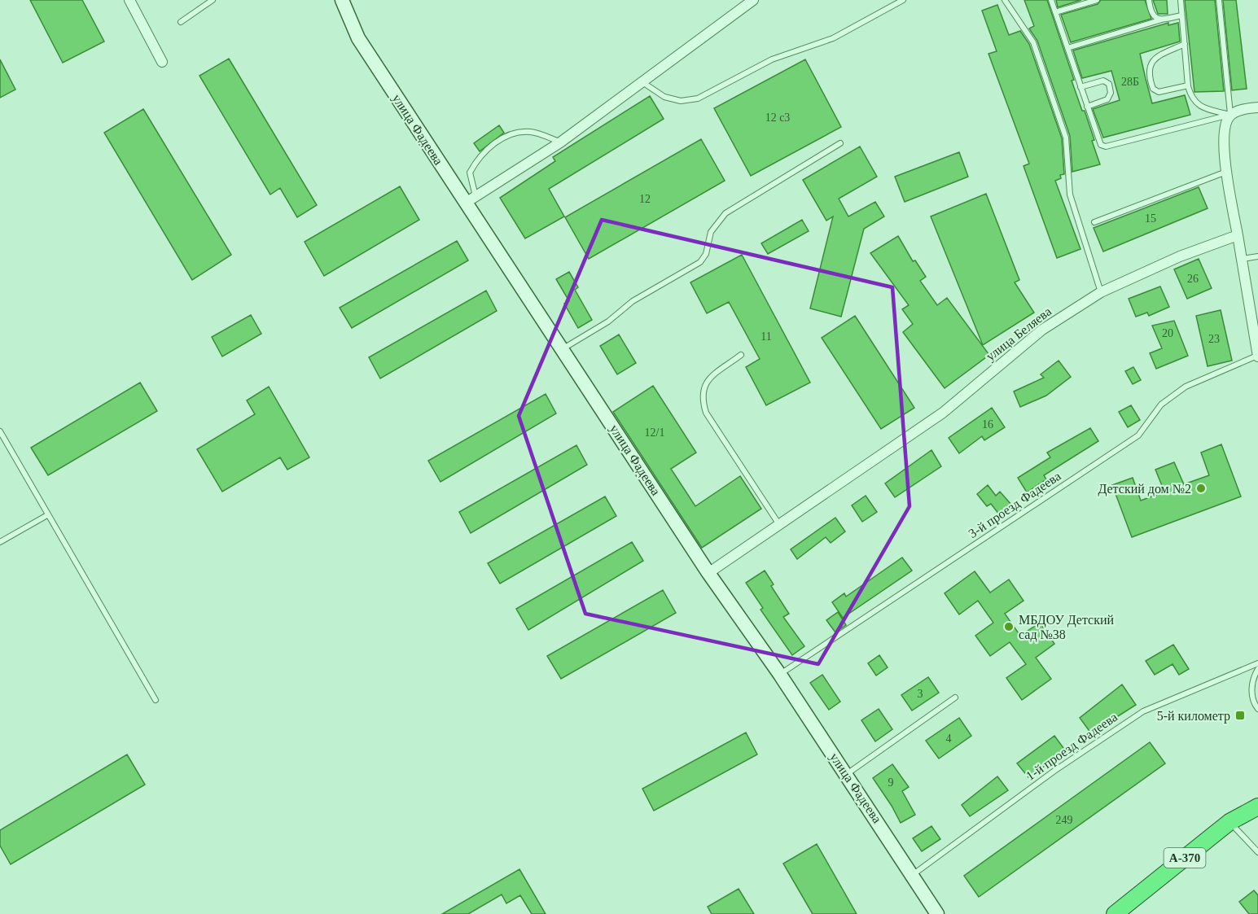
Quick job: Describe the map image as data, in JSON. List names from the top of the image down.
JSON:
{
  "streets": {
    "highway": ["А-370"],
    "main road": ["улица Фадеева"],
    "street": ["улица Беляева"],
    "lane": ["3-й проезд Фадеева", "1-й проезд Фадеева"]
  },
  "crossings": [
    ["улица Фадеева", "улица Беляева"],
    ["улица Фадеева", "3-й проезд Фадеева"],
    ["улица Фадеева", "1-й проезд Фадеева"]
  ],
  "places": {
    "other": ["Детский дом №2", "МБДОУ Детский сад №38"],
    "transit": ["5-й километр"]
  },
  "house_numbers": [
    "28Б",
    "12 с3",
    "12",
    "15",
    "26",
    "20",
    "11",
    "23",
    "16",
    "12/1",
    "3",
    "4",
    "9",
    "249"
  ]
}
